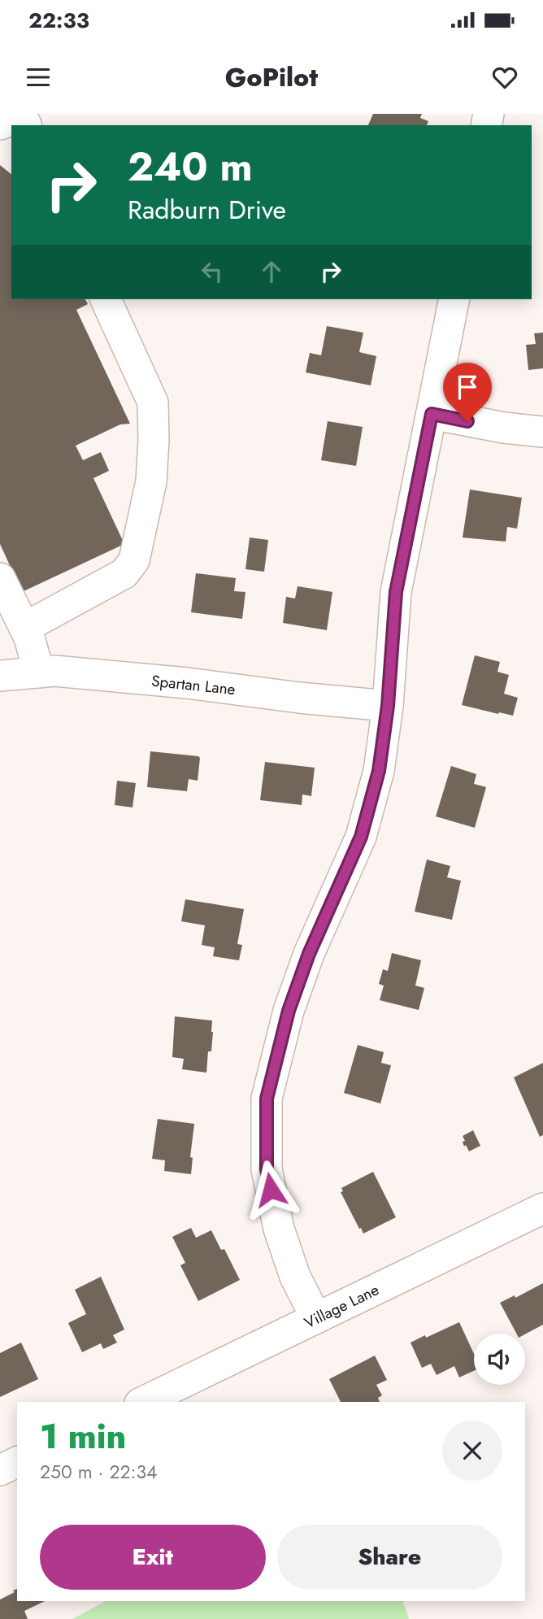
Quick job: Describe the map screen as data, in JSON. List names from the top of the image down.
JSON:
{
  "streets": {
    "street": ["Spartan Lane", "Village Lane"]
  },
  "page": {
    "status": "22:33",
    "header": "GoPilot",
    "turn": ["240 m", "Radburn Drive"],
    "heading": ["1 min", "250 m · 22:34"],
    "buttons": ["Exit", "Share"]
  }
}
